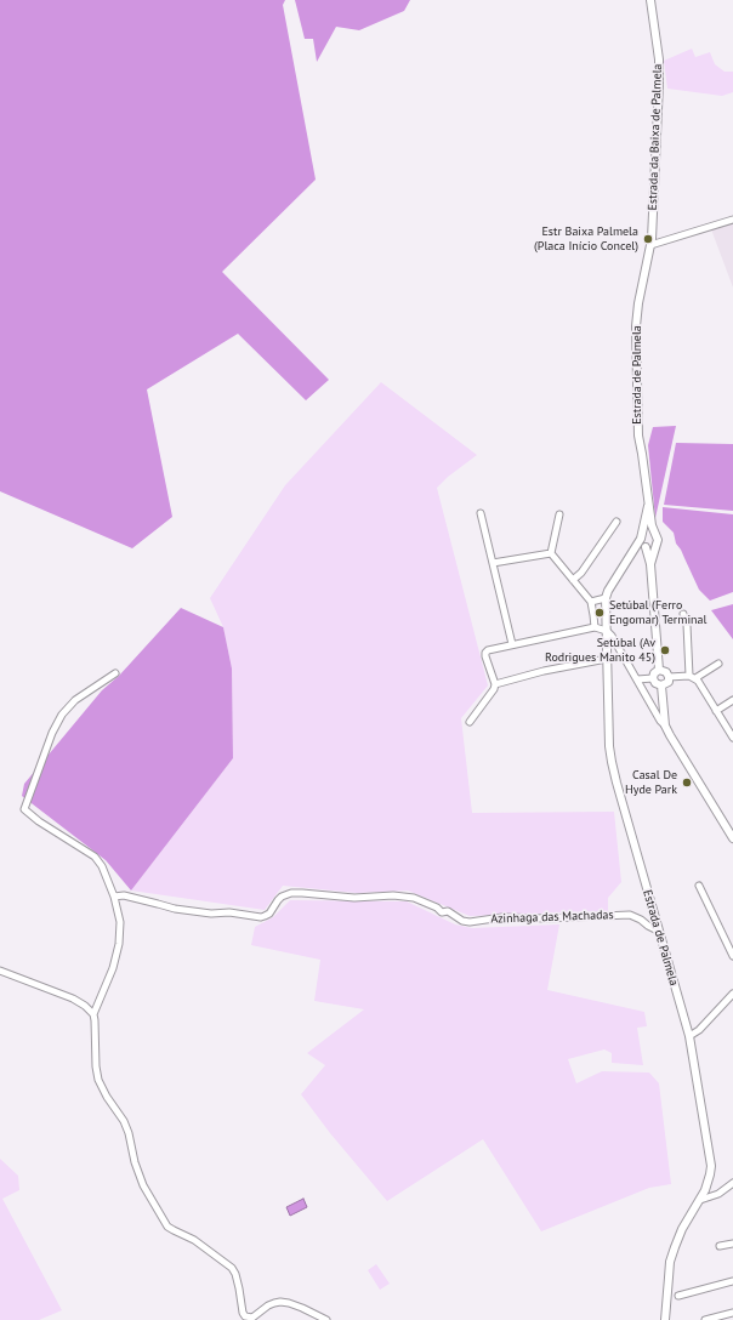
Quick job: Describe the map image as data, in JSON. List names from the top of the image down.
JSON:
{
  "streets": {
    "street": ["Estrada da Baixa de Palmela", "Estrada de Palmela", "Azinhaga das Machadas"]
  },
  "crossings": [
    ["Estrada da Baixa de Palmela", "Estrada de Palmela"],
    ["Estrada de Palmela", "Azinhaga das Machadas"]
  ],
  "places": [
    "Estr Baixa Palmela (Placa Início Concel)",
    "Setúbal (Ferro Engomar) Terminal",
    "Setúbal (Av Rodrigues Manito 45)",
    "Casal De Hyde Park"
  ]
}
